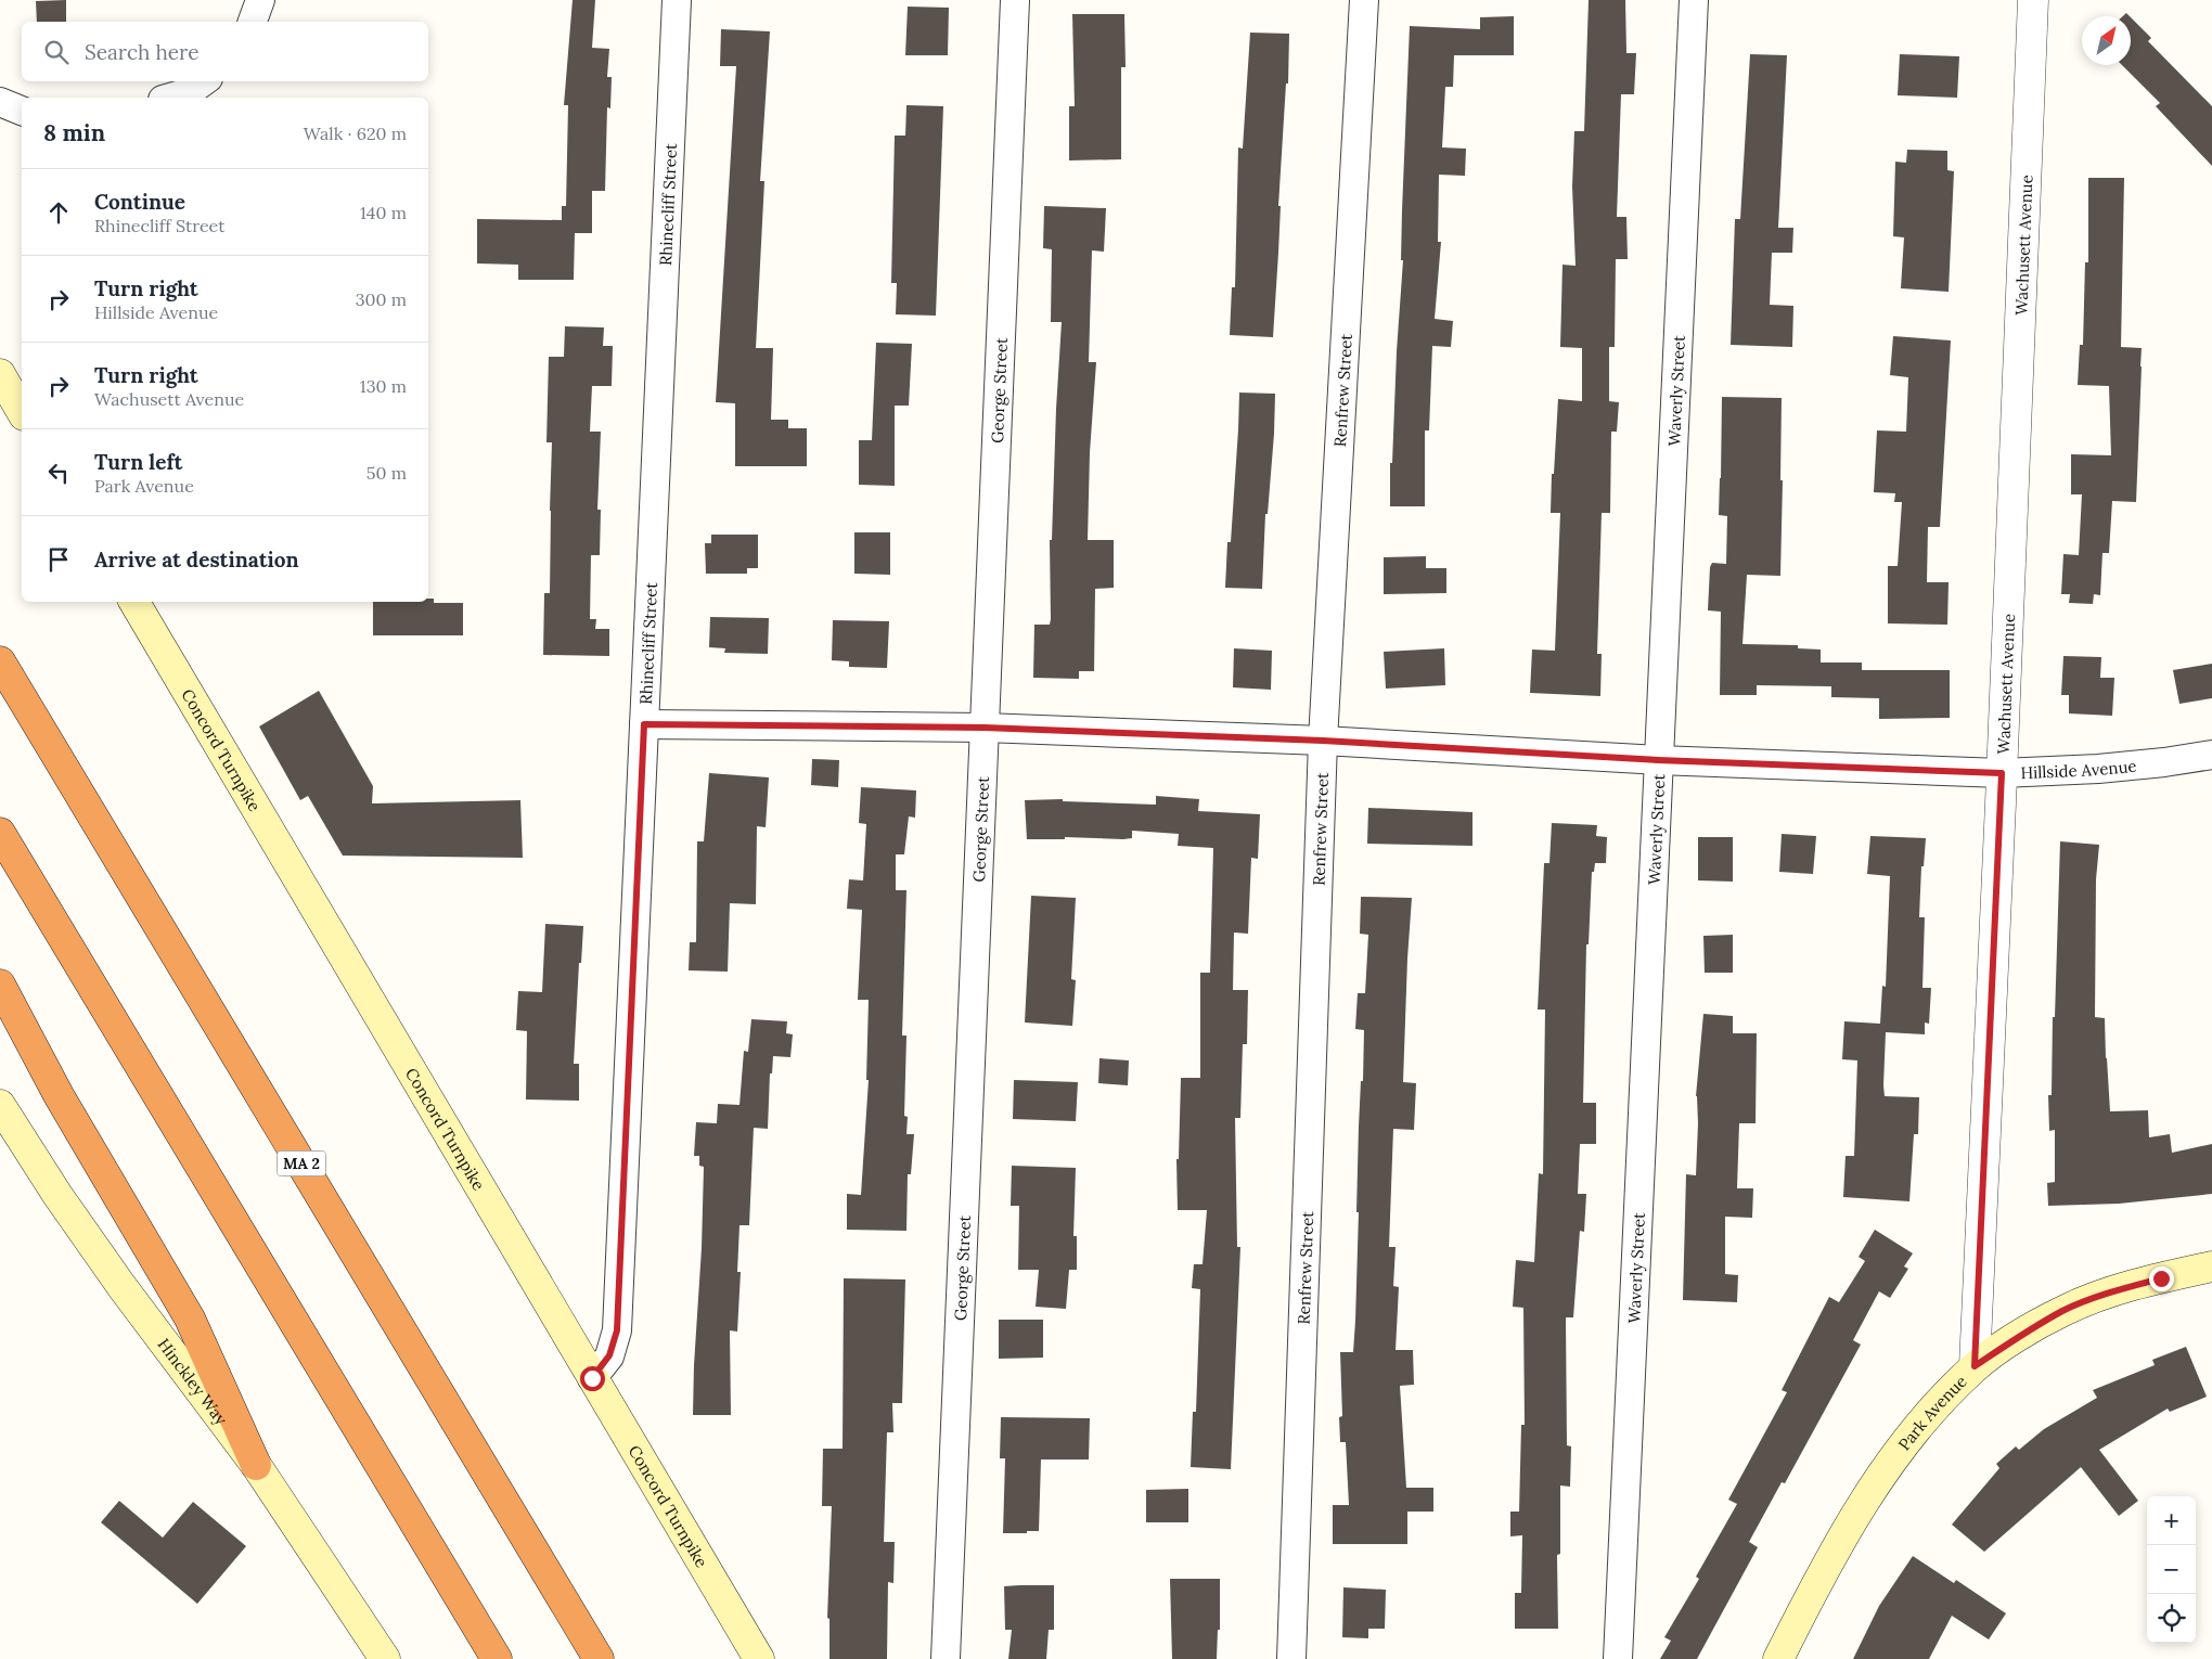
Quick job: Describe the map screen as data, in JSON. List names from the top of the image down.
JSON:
{
  "streets": {
    "highway": ["MA 2"],
    "main road": ["Concord Turnpike", "Hinckley Way", "Park Avenue"],
    "street": [
      "Rhinecliff Street",
      "Wachusett Avenue",
      "George Street",
      "Renfrew Street",
      "Waverly Street",
      "Hillside Avenue"
    ]
  },
  "crossings": [
    ["Rhinecliff Street", "Concord Turnpike"],
    ["Rhinecliff Street", "Hillside Avenue"],
    ["Wachusett Avenue", "Hillside Avenue"],
    ["Wachusett Avenue", "Park Avenue"],
    ["George Street", "Hillside Avenue"],
    ["Renfrew Street", "Hillside Avenue"],
    ["Waverly Street", "Hillside Avenue"]
  ],
  "north": "top right",
  "page": {
    "search": "Search here",
    "heading": ["8 min", "Walk · 620 m"],
    "list": [
      ["Continue", "Rhinecliff Street", "140 m"],
      ["Turn right", "Hillside Avenue", "300 m"],
      ["Turn right", "Wachusett Avenue", "130 m"],
      ["Turn left", "Park Avenue", "50 m"],
      "Arrive at destination"
    ],
    "map_buttons": ["+", "−"]
  }
}
